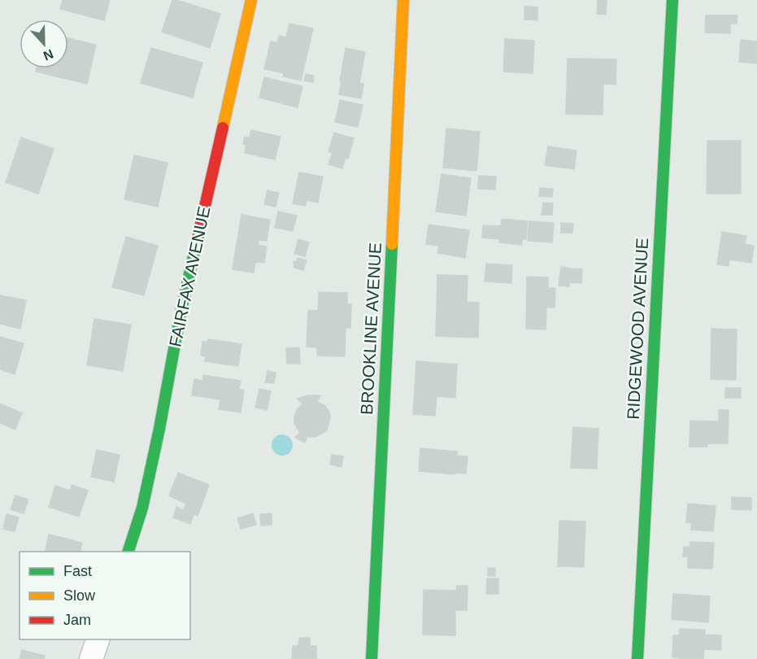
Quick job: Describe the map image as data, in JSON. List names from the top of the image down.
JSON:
{
  "streets": {
    "street": ["FAIRFAX AVENUE", "BROOKLINE AVENUE", "RIDGEWOOD AVENUE"]
  },
  "legend": ["Fast", "Slow", "Jam"],
  "north": "bottom"
}
